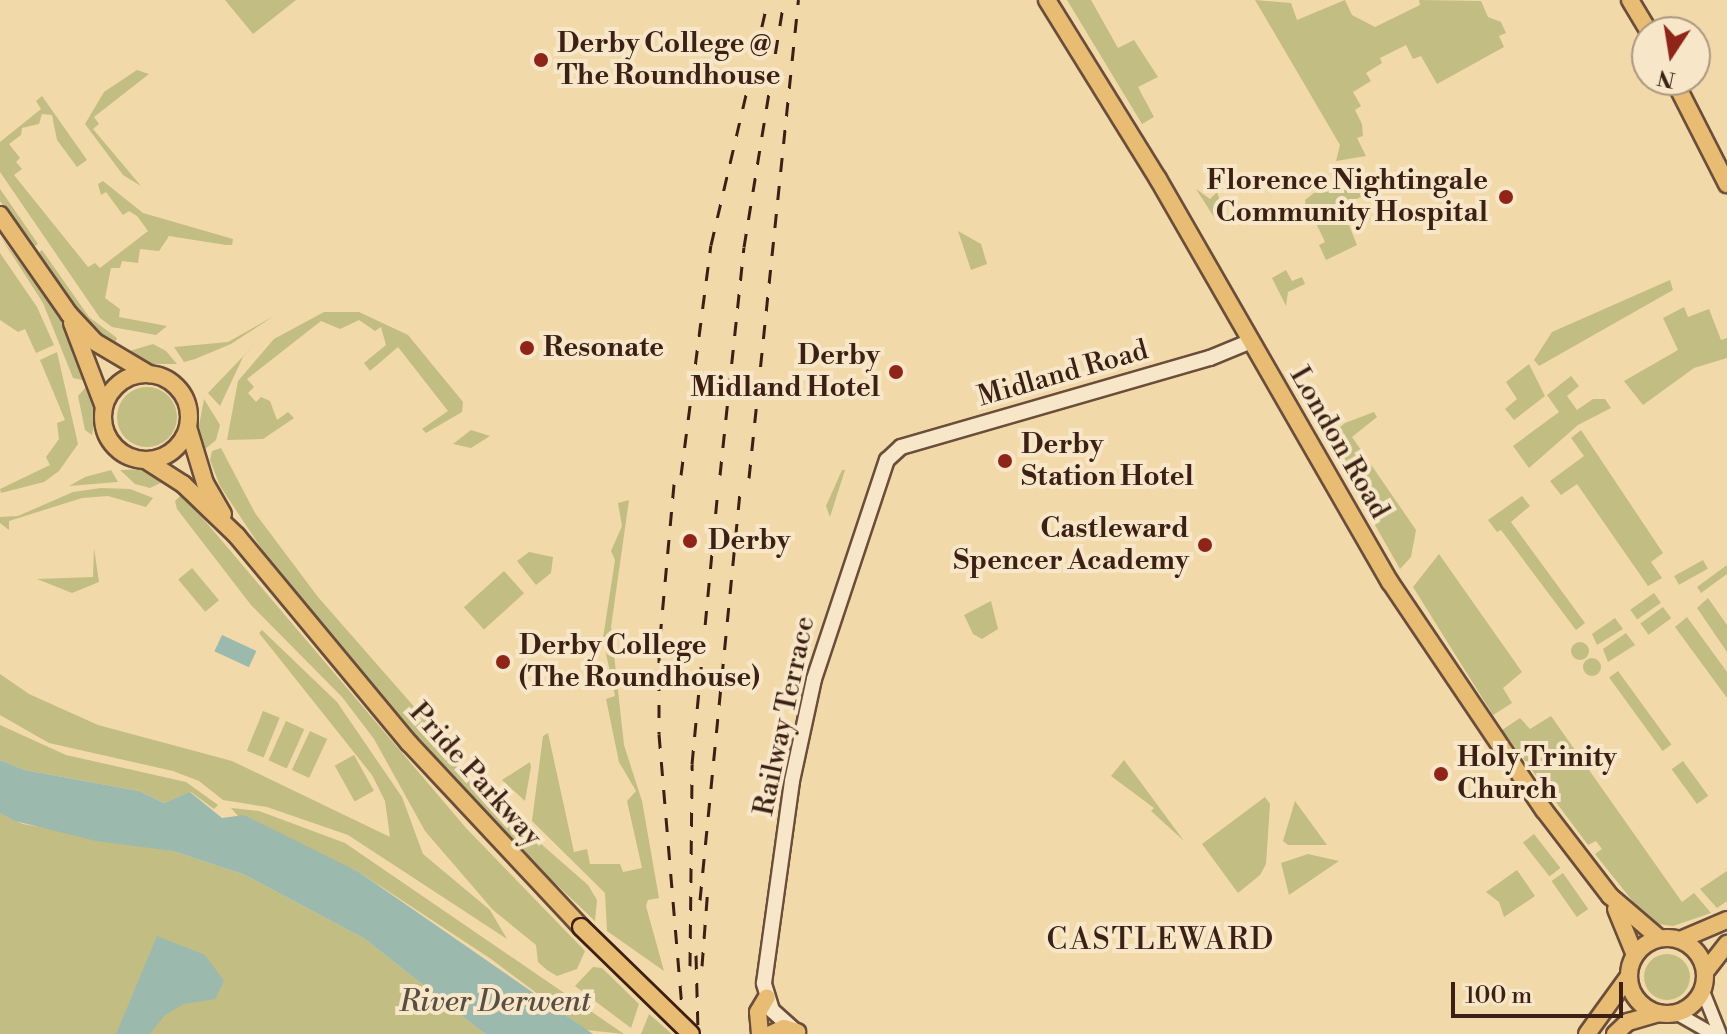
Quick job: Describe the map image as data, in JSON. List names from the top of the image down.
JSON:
{
  "streets": {
    "main road": [
      "Midland Road",
      "London Road",
      "Railway Terrace",
      "Pride Parkway"
    ]
  },
  "crossings": [
    ["Midland Road", "London Road"],
    ["Midland Road", "Railway Terrace"]
  ],
  "districts": ["CASTLEWARD"],
  "water": ["River Derwent"],
  "places": [
    "Derby College @ The Roundhouse",
    "Florence Nightingale Community Hospital",
    "Resonate",
    "Derby Midland Hotel",
    "Derby Station Hotel",
    "Derby",
    "Castleward Spencer Academy",
    "Derby College (The Roundhouse)",
    "Holy Trinity Church"
  ],
  "scale_bar": "100 m",
  "north": "bottom"
}
